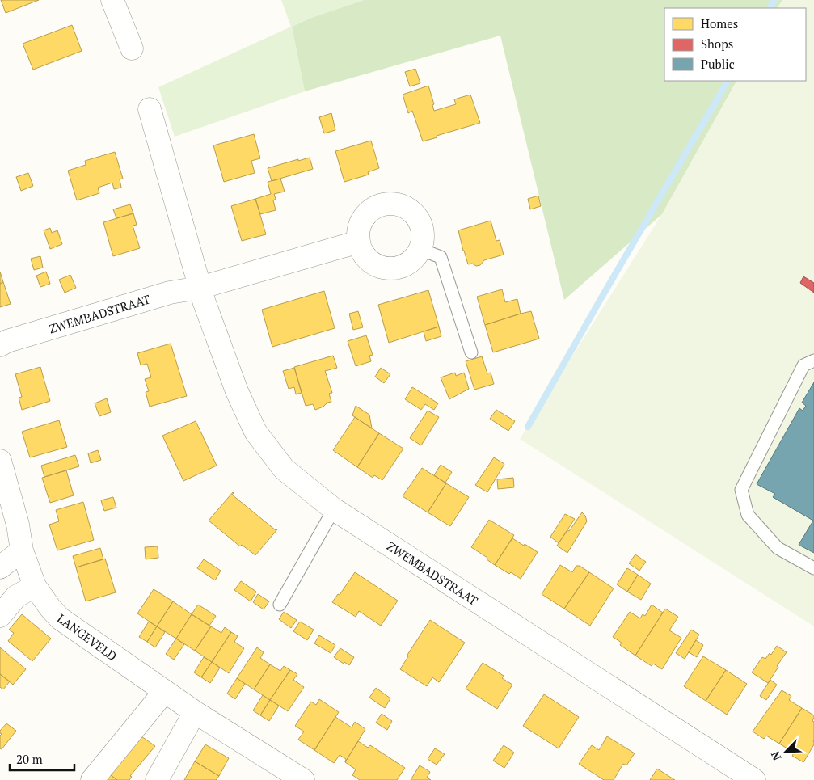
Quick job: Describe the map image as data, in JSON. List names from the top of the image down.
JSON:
{
  "streets": {
    "street": ["ZWEMBADSTRAAT", "LANGEVELD"]
  },
  "legend": ["Homes", "Shops", "Public"],
  "scale_bar": "20 m",
  "north": "bottom left"
}
